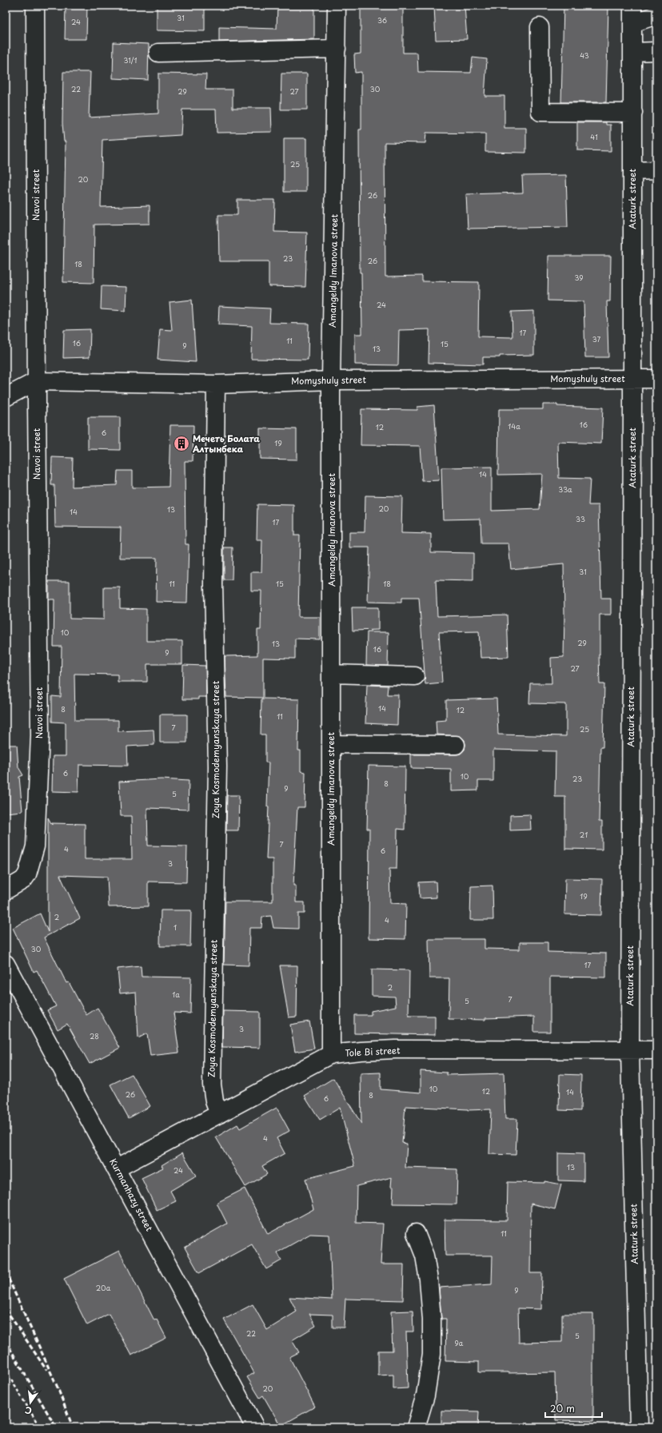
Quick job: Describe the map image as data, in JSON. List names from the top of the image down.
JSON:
{
  "streets": {
    "street": [
      "Navoi street",
      "Ataturk street",
      "Amangeldy Imanova street",
      "Momyshuly street",
      "Zoya Kosmodemyanskaya street",
      "Tole Bi street",
      "Kurmanhazy street"
    ]
  },
  "crossings": [
    ["Navoi street", "Momyshuly street"],
    ["Ataturk street", "Momyshuly street"],
    ["Ataturk street", "Tole Bi street"],
    ["Amangeldy Imanova street", "Momyshuly street"],
    ["Amangeldy Imanova street", "Tole Bi street"],
    ["Momyshuly street", "Zoya Kosmodemyanskaya street"],
    ["Zoya Kosmodemyanskaya street", "Tole Bi street"],
    ["Tole Bi street", "Kurmanhazy street"]
  ],
  "places": {
    "building": ["Мечеть Болата Алтынбека"]
  },
  "house_numbers": [
    "31",
    "36",
    "24",
    "43",
    "31/1",
    "22",
    "30",
    "29",
    "27",
    "41",
    "25",
    "20",
    "26",
    "23",
    "26",
    "18",
    "39",
    "24",
    "17",
    "37",
    "11",
    "16",
    "15",
    "9",
    "13",
    "16",
    "14а",
    "12",
    "6",
    "19",
    "14",
    "33а",
    "20",
    "13",
    "14",
    "33",
    "17",
    "31",
    "11",
    "15",
    "18",
    "10",
    "29",
    "13",
    "16",
    "9",
    "27",
    "14",
    "8",
    "12",
    "11",
    "7",
    "25",
    "6",
    "10",
    "23",
    "8",
    "9",
    "5",
    "21",
    "7",
    "4",
    "6",
    "3",
    "19",
    "2",
    "4",
    "1",
    "30",
    "17",
    "2",
    "1а",
    "7",
    "5",
    "3",
    "28",
    "10",
    "12",
    "14",
    "26",
    "8",
    "6",
    "4",
    "13",
    "24",
    "11",
    "20а",
    "9",
    "22",
    "5",
    "9а",
    "20"
  ],
  "scale_bar": "20 m",
  "north": "bottom"
}
